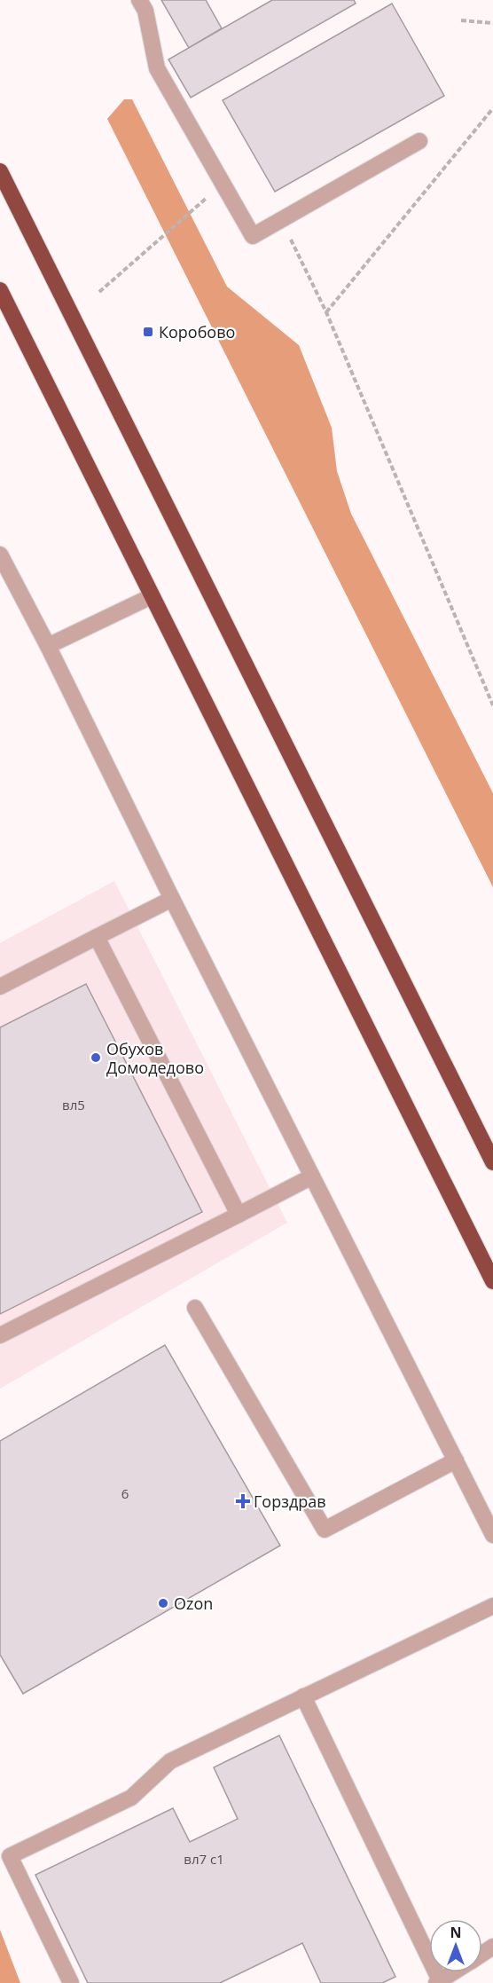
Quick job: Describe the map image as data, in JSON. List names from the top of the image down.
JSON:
{
  "places": {
    "transit": ["Коробово"],
    "other": ["Обухов Домодедово", "Ozon"],
    "health": ["Горздрав"]
  },
  "house_numbers": ["вл5", "6", "вл7 с1"],
  "north": "top"
}
